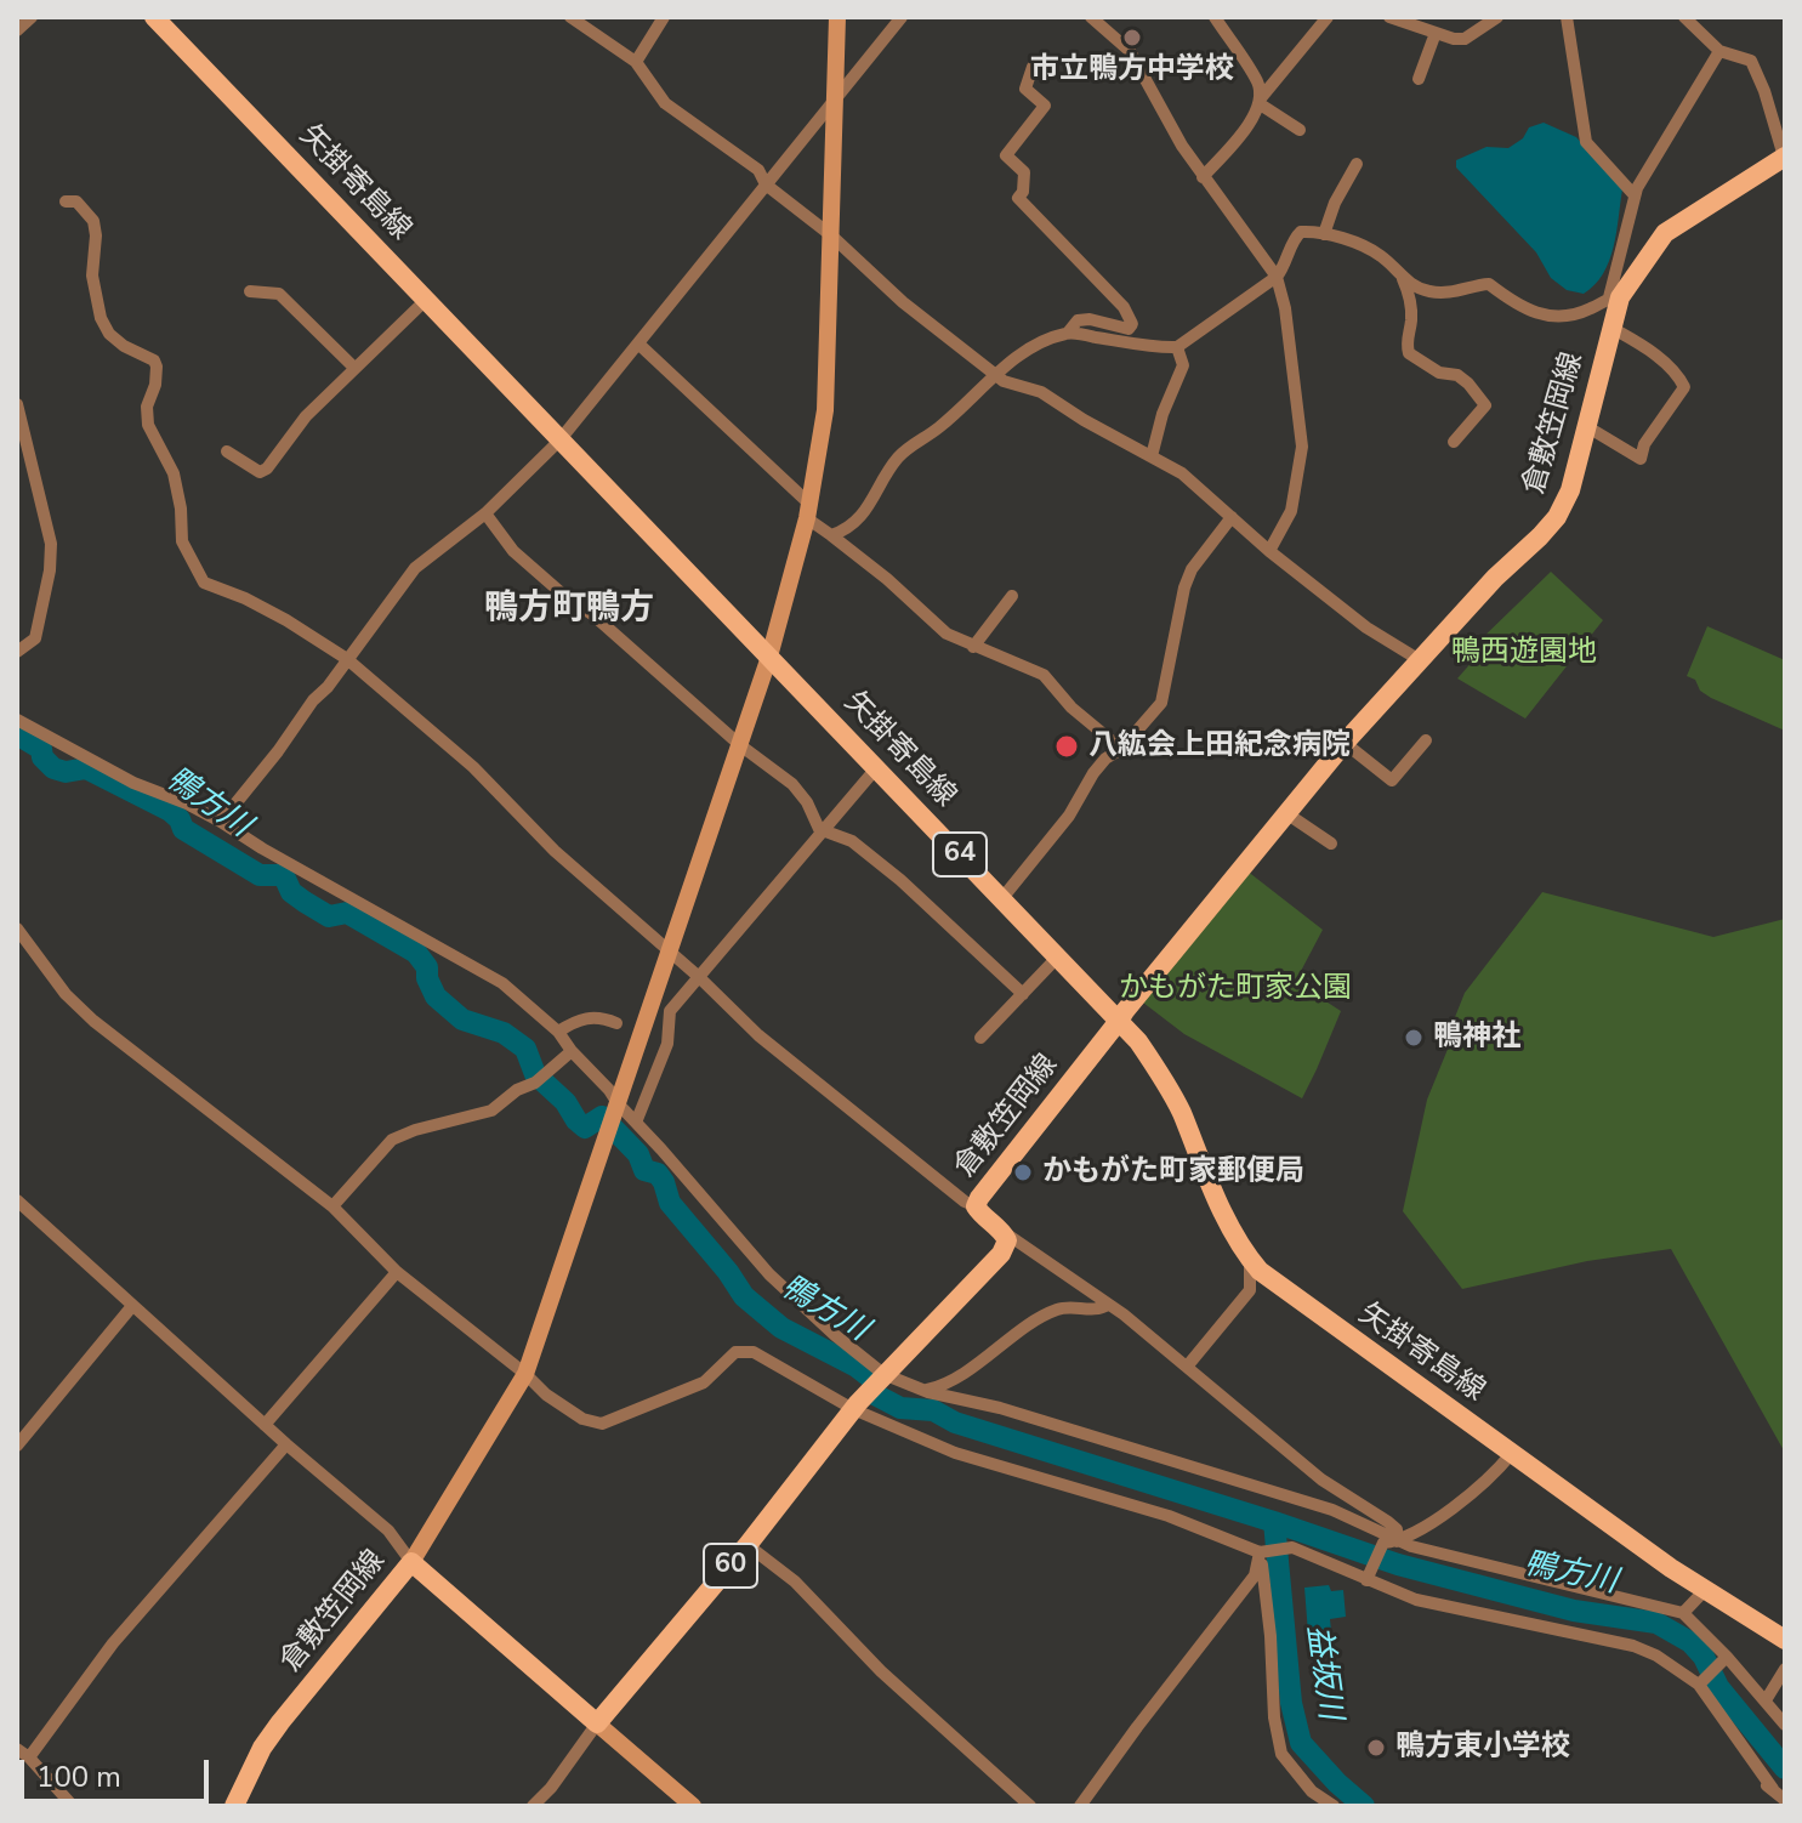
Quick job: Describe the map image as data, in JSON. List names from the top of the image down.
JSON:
{
  "streets": {
    "main road": [
      "矢掛寄島線",
      "倉敷笠岡線",
      "64",
      "60"
    ]
  },
  "crossings": [
    ["矢掛寄島線", "倉敷笠岡線"],
    ["倉敷笠岡線", "60"]
  ],
  "districts": ["鴨方町鴨方"],
  "water": ["鴨方川", "益坂川"],
  "parks": ["鴨西遊園地", "かもがた町家公園"],
  "places": [
    "市立鴨方中学校",
    "八紘会上田紀念病院",
    "鴨神社",
    "かもがた町家郵便局",
    "鴨方東小学校"
  ],
  "scale_bar": "100 m"
}
